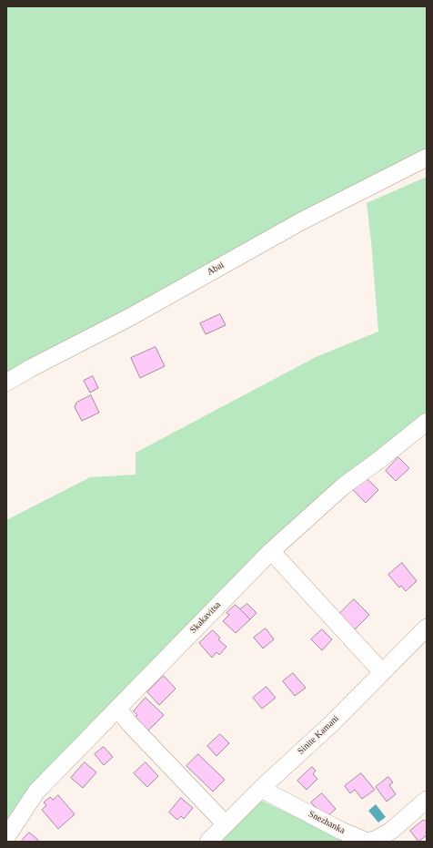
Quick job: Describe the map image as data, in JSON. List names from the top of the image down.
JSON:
{
  "streets": {
    "street": [
      "Abai",
      "Skakavitsa",
      "Sinite Kamani",
      "Snezhanka"
    ]
  },
  "crossings": [
    ["Sinite Kamani", "Snezhanka"]
  ]
}
